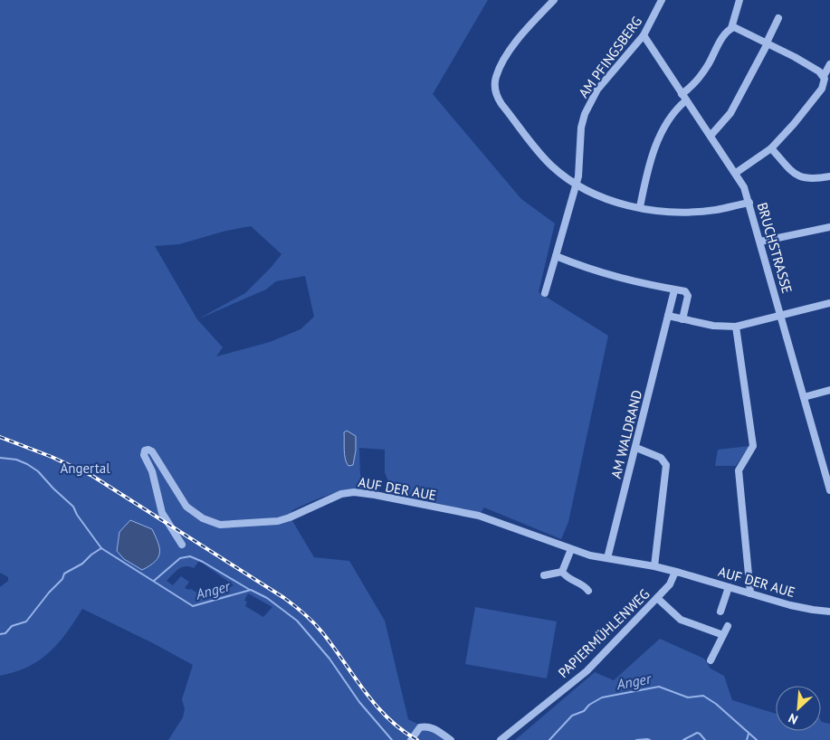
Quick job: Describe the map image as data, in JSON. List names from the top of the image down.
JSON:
{
  "streets": {
    "street": [
      "AM PFINGSBERG",
      "BRUCHSTRASSE",
      "AM WALDRAND",
      "AUF DER AUE",
      "PAPIERMÜHLENWEG"
    ]
  },
  "crossings": [
    ["AM PFINGSBERG", "BRUCHSTRASSE"],
    ["AM WALDRAND", "AUF DER AUE"],
    ["AUF DER AUE", "PAPIERMÜHLENWEG"]
  ],
  "water": ["Anger"],
  "parks": ["Angertal"],
  "north": "bottom left"
}
